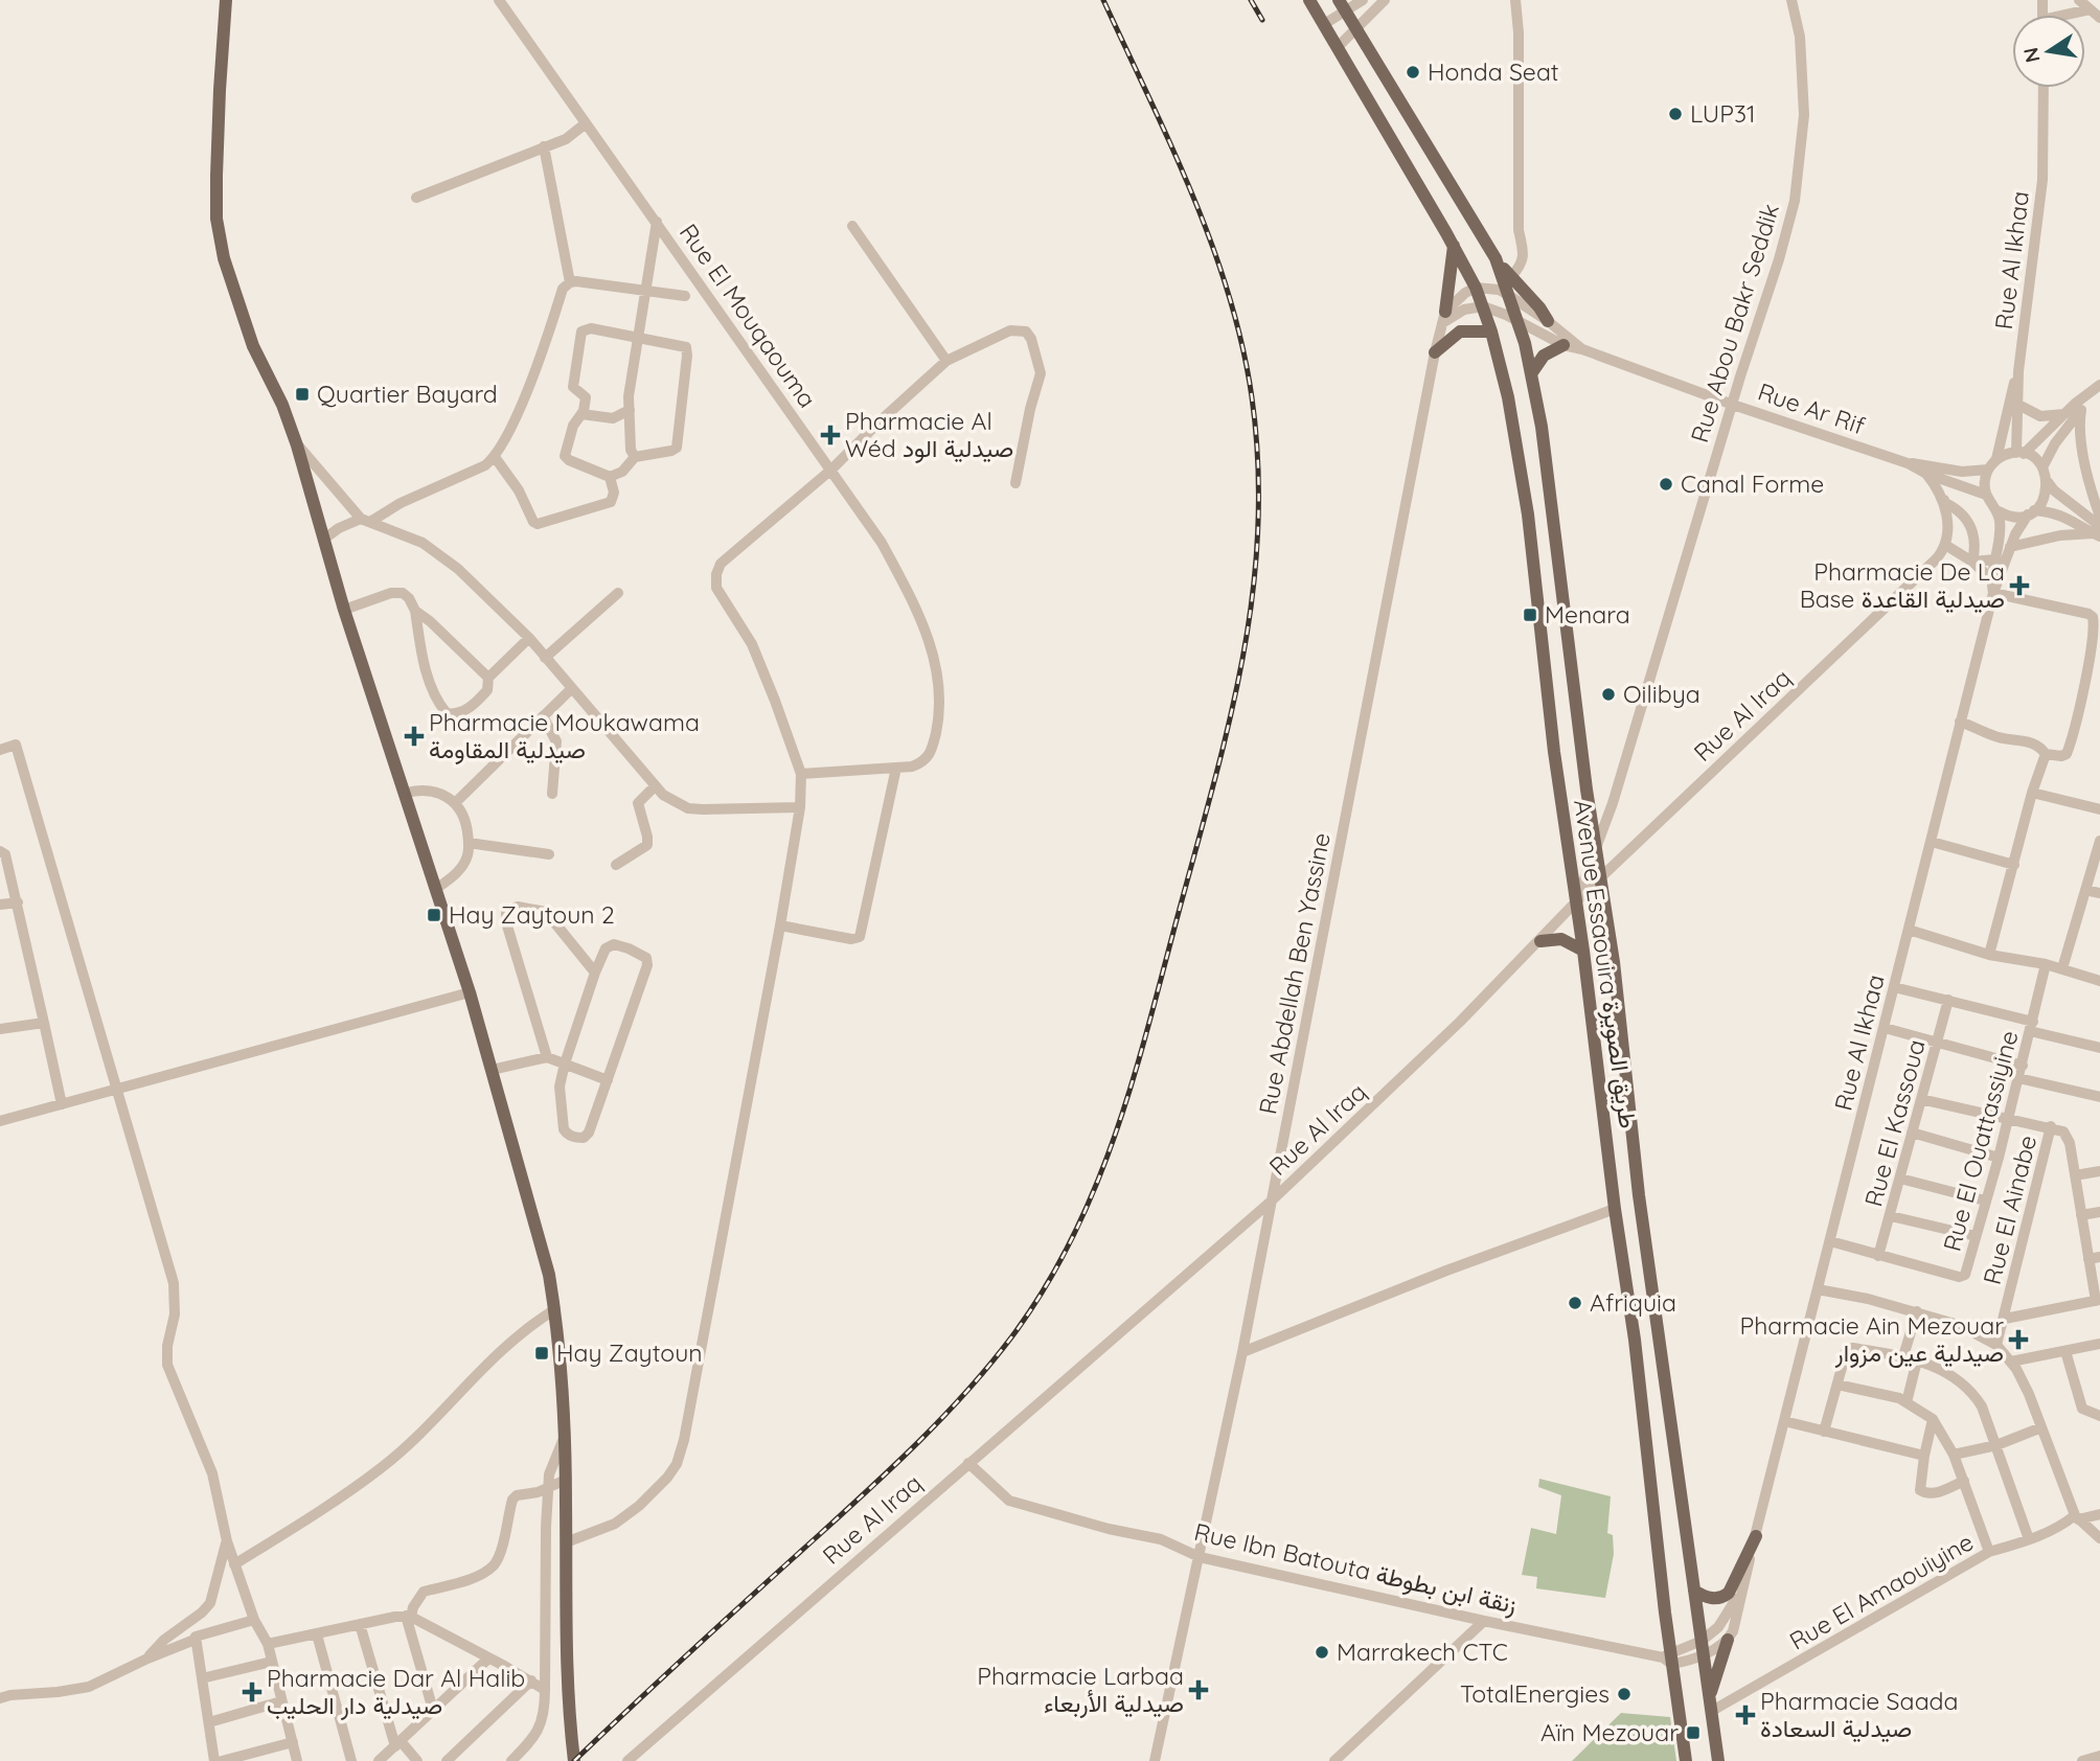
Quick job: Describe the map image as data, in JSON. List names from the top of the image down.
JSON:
{
  "streets": {
    "main road": ["Avenue Essaouira طريق الصويرة"],
    "street": [
      "Rue Al Ikhaa",
      "Rue El Mouqaouma",
      "Rue Abou Bakr Seddik",
      "Rue Ar Rif",
      "Rue Al Iraq",
      "Rue Abdellah Ben Yassine",
      "Rue El Kassoua",
      "Rue El Ouattassiyine",
      "Rue El Ainabe",
      "Rue Ibn Batouta زنقة ابن بطوطة",
      "Rue El Amaouiyine"
    ]
  },
  "crossings": [
    ["Rue Al Ikhaa", "Rue Ar Rif"],
    ["Rue Al Ikhaa", "Avenue Essaouira طريق الصويرة"],
    ["Rue Al Ikhaa", "Rue El Ouattassiyine"],
    ["Rue Al Ikhaa", "Rue Ibn Batouta زنقة ابن بطوطة"],
    ["Rue Abou Bakr Seddik", "Rue Ar Rif"],
    ["Rue Abou Bakr Seddik", "Rue Al Iraq"],
    ["Rue Abou Bakr Seddik", "Avenue Essaouira طريق الصويرة"],
    ["Rue Ar Rif", "Avenue Essaouira طريق الصويرة"],
    ["Rue Al Iraq", "Avenue Essaouira طريق الصويرة"],
    ["Rue Al Iraq", "Rue Abdellah Ben Yassine"],
    ["Rue Al Iraq", "Rue Ibn Batouta زنقة ابن بطوطة"],
    ["Avenue Essaouira طريق الصويرة", "Rue Ibn Batouta زنقة ابن بطوطة"],
    ["Rue Abdellah Ben Yassine", "Rue Ibn Batouta زنقة ابن بطوطة"],
    ["Rue El Kassoua", "Rue El Ouattassiyine"]
  ],
  "places": {
    "other": [
      "Honda Seat",
      "LUP31",
      "Canal Forme",
      "Oilibya",
      "Afriquia",
      "Marrakech CTC",
      "TotalEnergies"
    ],
    "transit": [
      "Quartier Bayard",
      "Menara",
      "Hay Zaytoun 2",
      "Hay Zaytoun",
      "Aïn Mezouar"
    ],
    "health": [
      "Pharmacie Al Wéd صيدلية الود",
      "Pharmacie De La Base صيدلية القاعدة",
      "Pharmacie Moukawama صيدلية المقاومة",
      "Pharmacie Ain Mezouar صيدلية عين مزوار",
      "Pharmacie Larbaa صيدلية الأربعاء",
      "Pharmacie Dar Al Halib صيدلية دار الحليب",
      "Pharmacie Saada صيدلية السعادة"
    ]
  },
  "north": "left"
}
